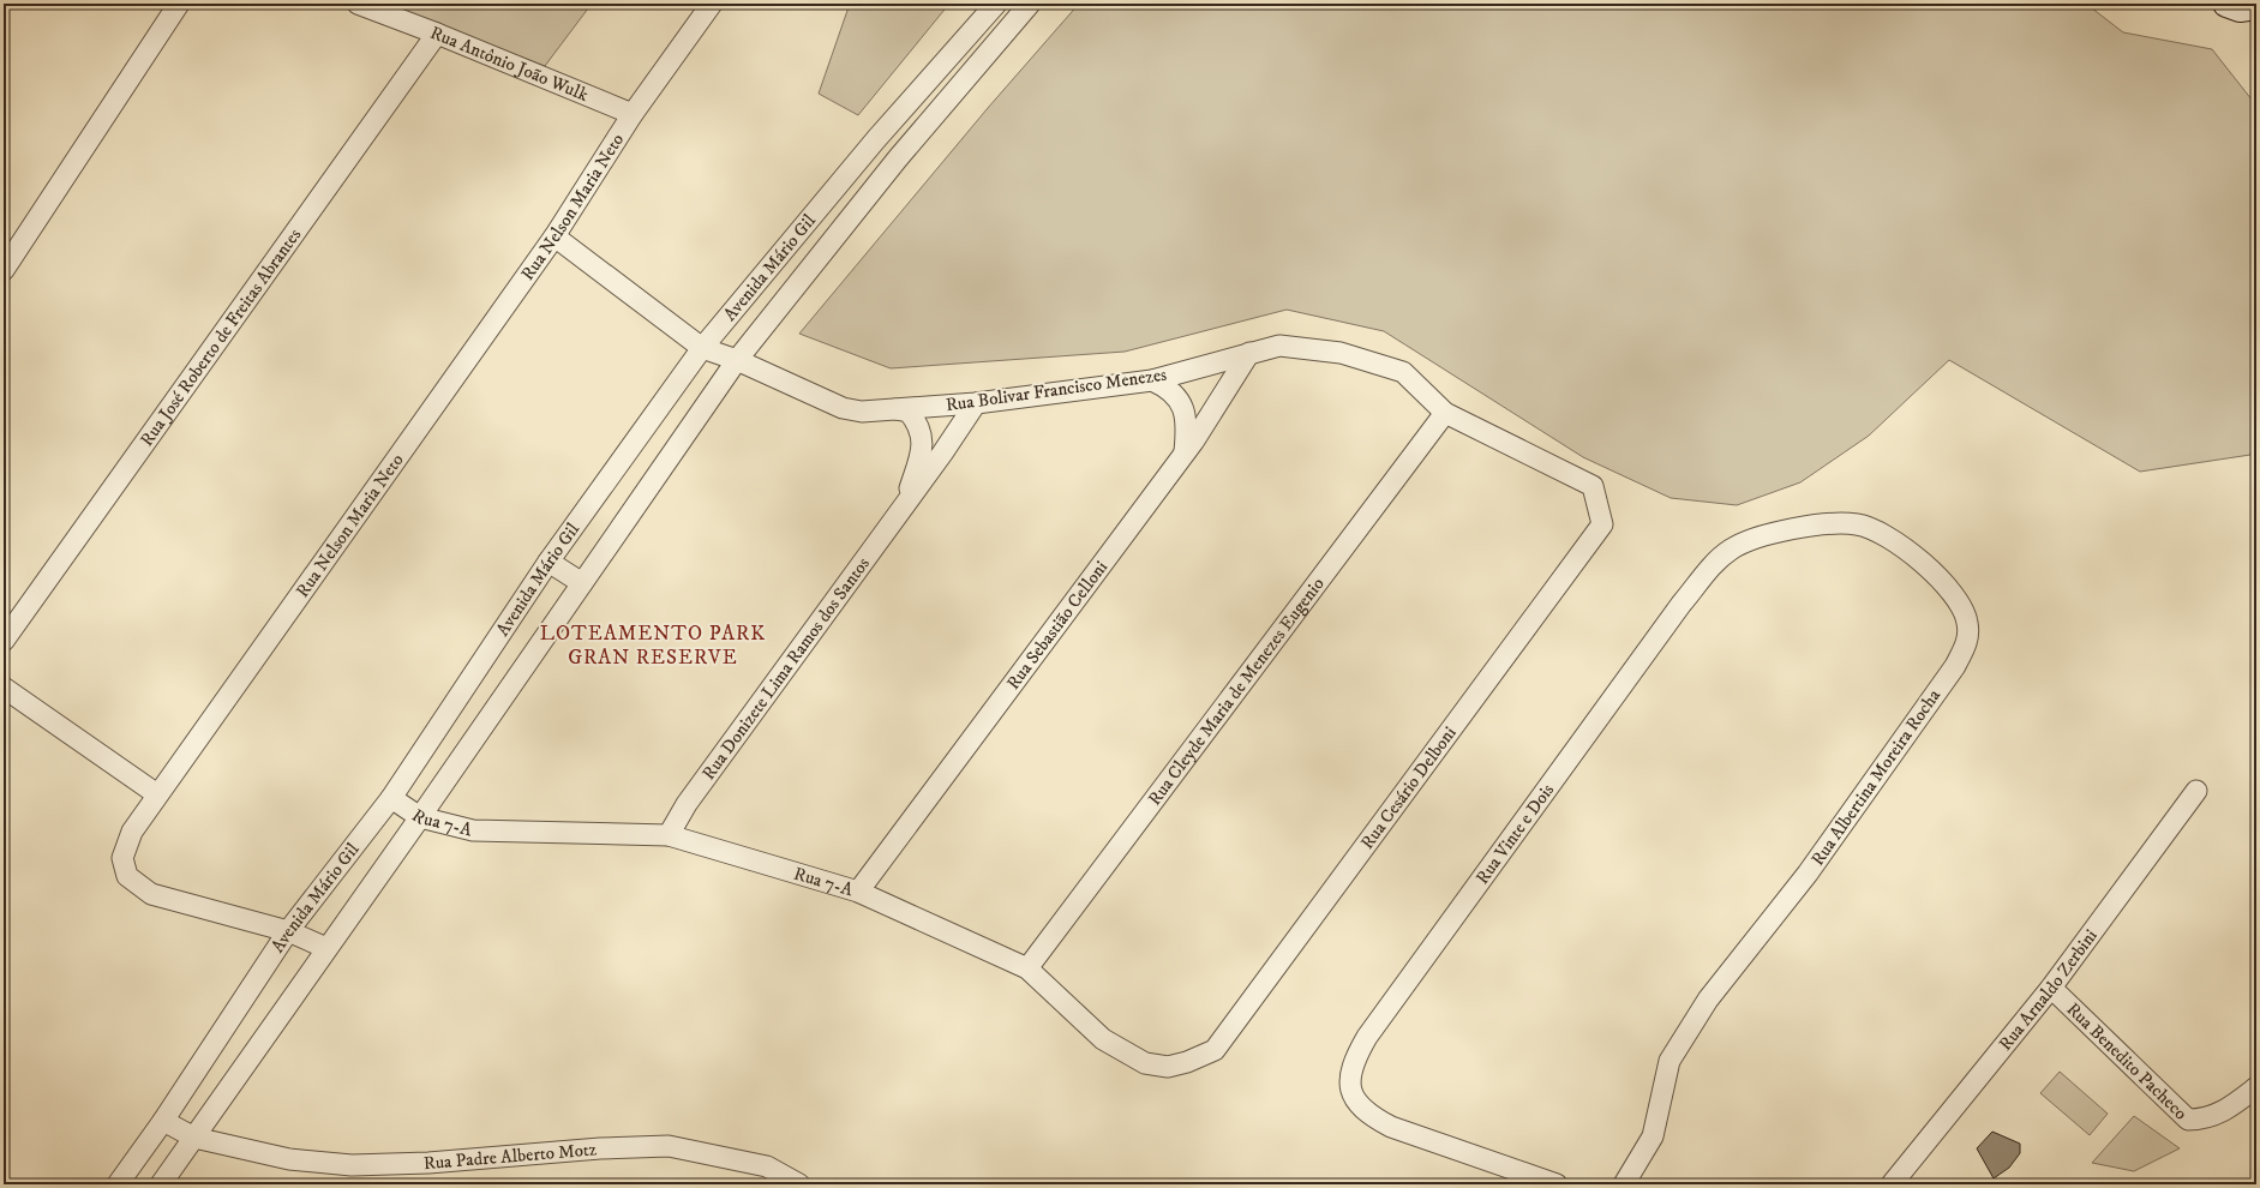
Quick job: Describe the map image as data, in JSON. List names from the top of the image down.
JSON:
{
  "streets": {
    "street": [
      "Rua Antônio João Wulk",
      "Rua Nelson Maria Neto",
      "Avenida Mário Gil",
      "Rua José Roberto de Freitas Abrantes",
      "Rua Bolivar Francisco Menezes",
      "Rua Sebastião Celloni",
      "Rua Donizete Lima Ramos dos Santos",
      "Rua Cleyde Maria de Menezes Eugenio",
      "Rua Albertina Moreira Rocha",
      "Rua Cesário Delboni",
      "Rua 7-A",
      "Rua Vinte e Dois",
      "Rua Arnaldo Zerbini",
      "Rua Benedito Pacheco",
      "Rua Padre Alberto Motz"
    ]
  },
  "crossings": [
    ["Rua Antônio João Wulk", "Rua Nelson Maria Neto"],
    ["Rua Antônio João Wulk", "Rua José Roberto de Freitas Abrantes"],
    ["Rua Nelson Maria Neto", "Avenida Mário Gil"],
    ["Rua Nelson Maria Neto", "Rua Bolivar Francisco Menezes"],
    ["Avenida Mário Gil", "Rua Bolivar Francisco Menezes"],
    ["Avenida Mário Gil", "Rua 7-A"],
    ["Avenida Mário Gil", "Rua Padre Alberto Motz"],
    ["Rua Bolivar Francisco Menezes", "Rua Sebastião Celloni"],
    ["Rua Bolivar Francisco Menezes", "Rua Donizete Lima Ramos dos Santos"],
    ["Rua Bolivar Francisco Menezes", "Rua Cleyde Maria de Menezes Eugenio"],
    ["Rua Bolivar Francisco Menezes", "Rua Cesário Delboni"],
    ["Rua Sebastião Celloni", "Rua 7-A"],
    ["Rua Donizete Lima Ramos dos Santos", "Rua 7-A"],
    ["Rua Cleyde Maria de Menezes Eugenio", "Rua 7-A"],
    ["Rua Albertina Moreira Rocha", "Rua Vinte e Dois"],
    ["Rua Cesário Delboni", "Rua 7-A"],
    ["Rua Arnaldo Zerbini", "Rua Benedito Pacheco"]
  ],
  "districts": ["LOTEAMENTO PARK GRAN RESERVE"]
}
